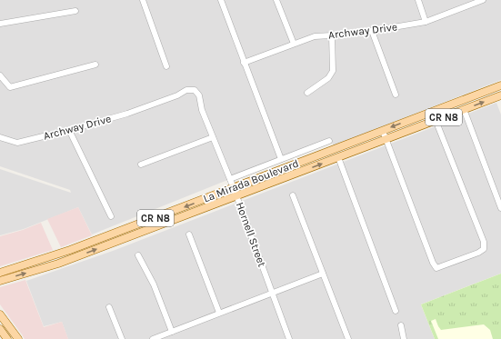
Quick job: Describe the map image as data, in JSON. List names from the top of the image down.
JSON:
{
  "streets": {
    "main road": ["CR N8", "La Mirada Boulevard"],
    "street": ["Archway Drive", "Hornell Street"]
  },
  "crossings": [
    ["Archway Drive", "Hornell Street"],
    ["La Mirada Boulevard", "Hornell Street"]
  ]
}
